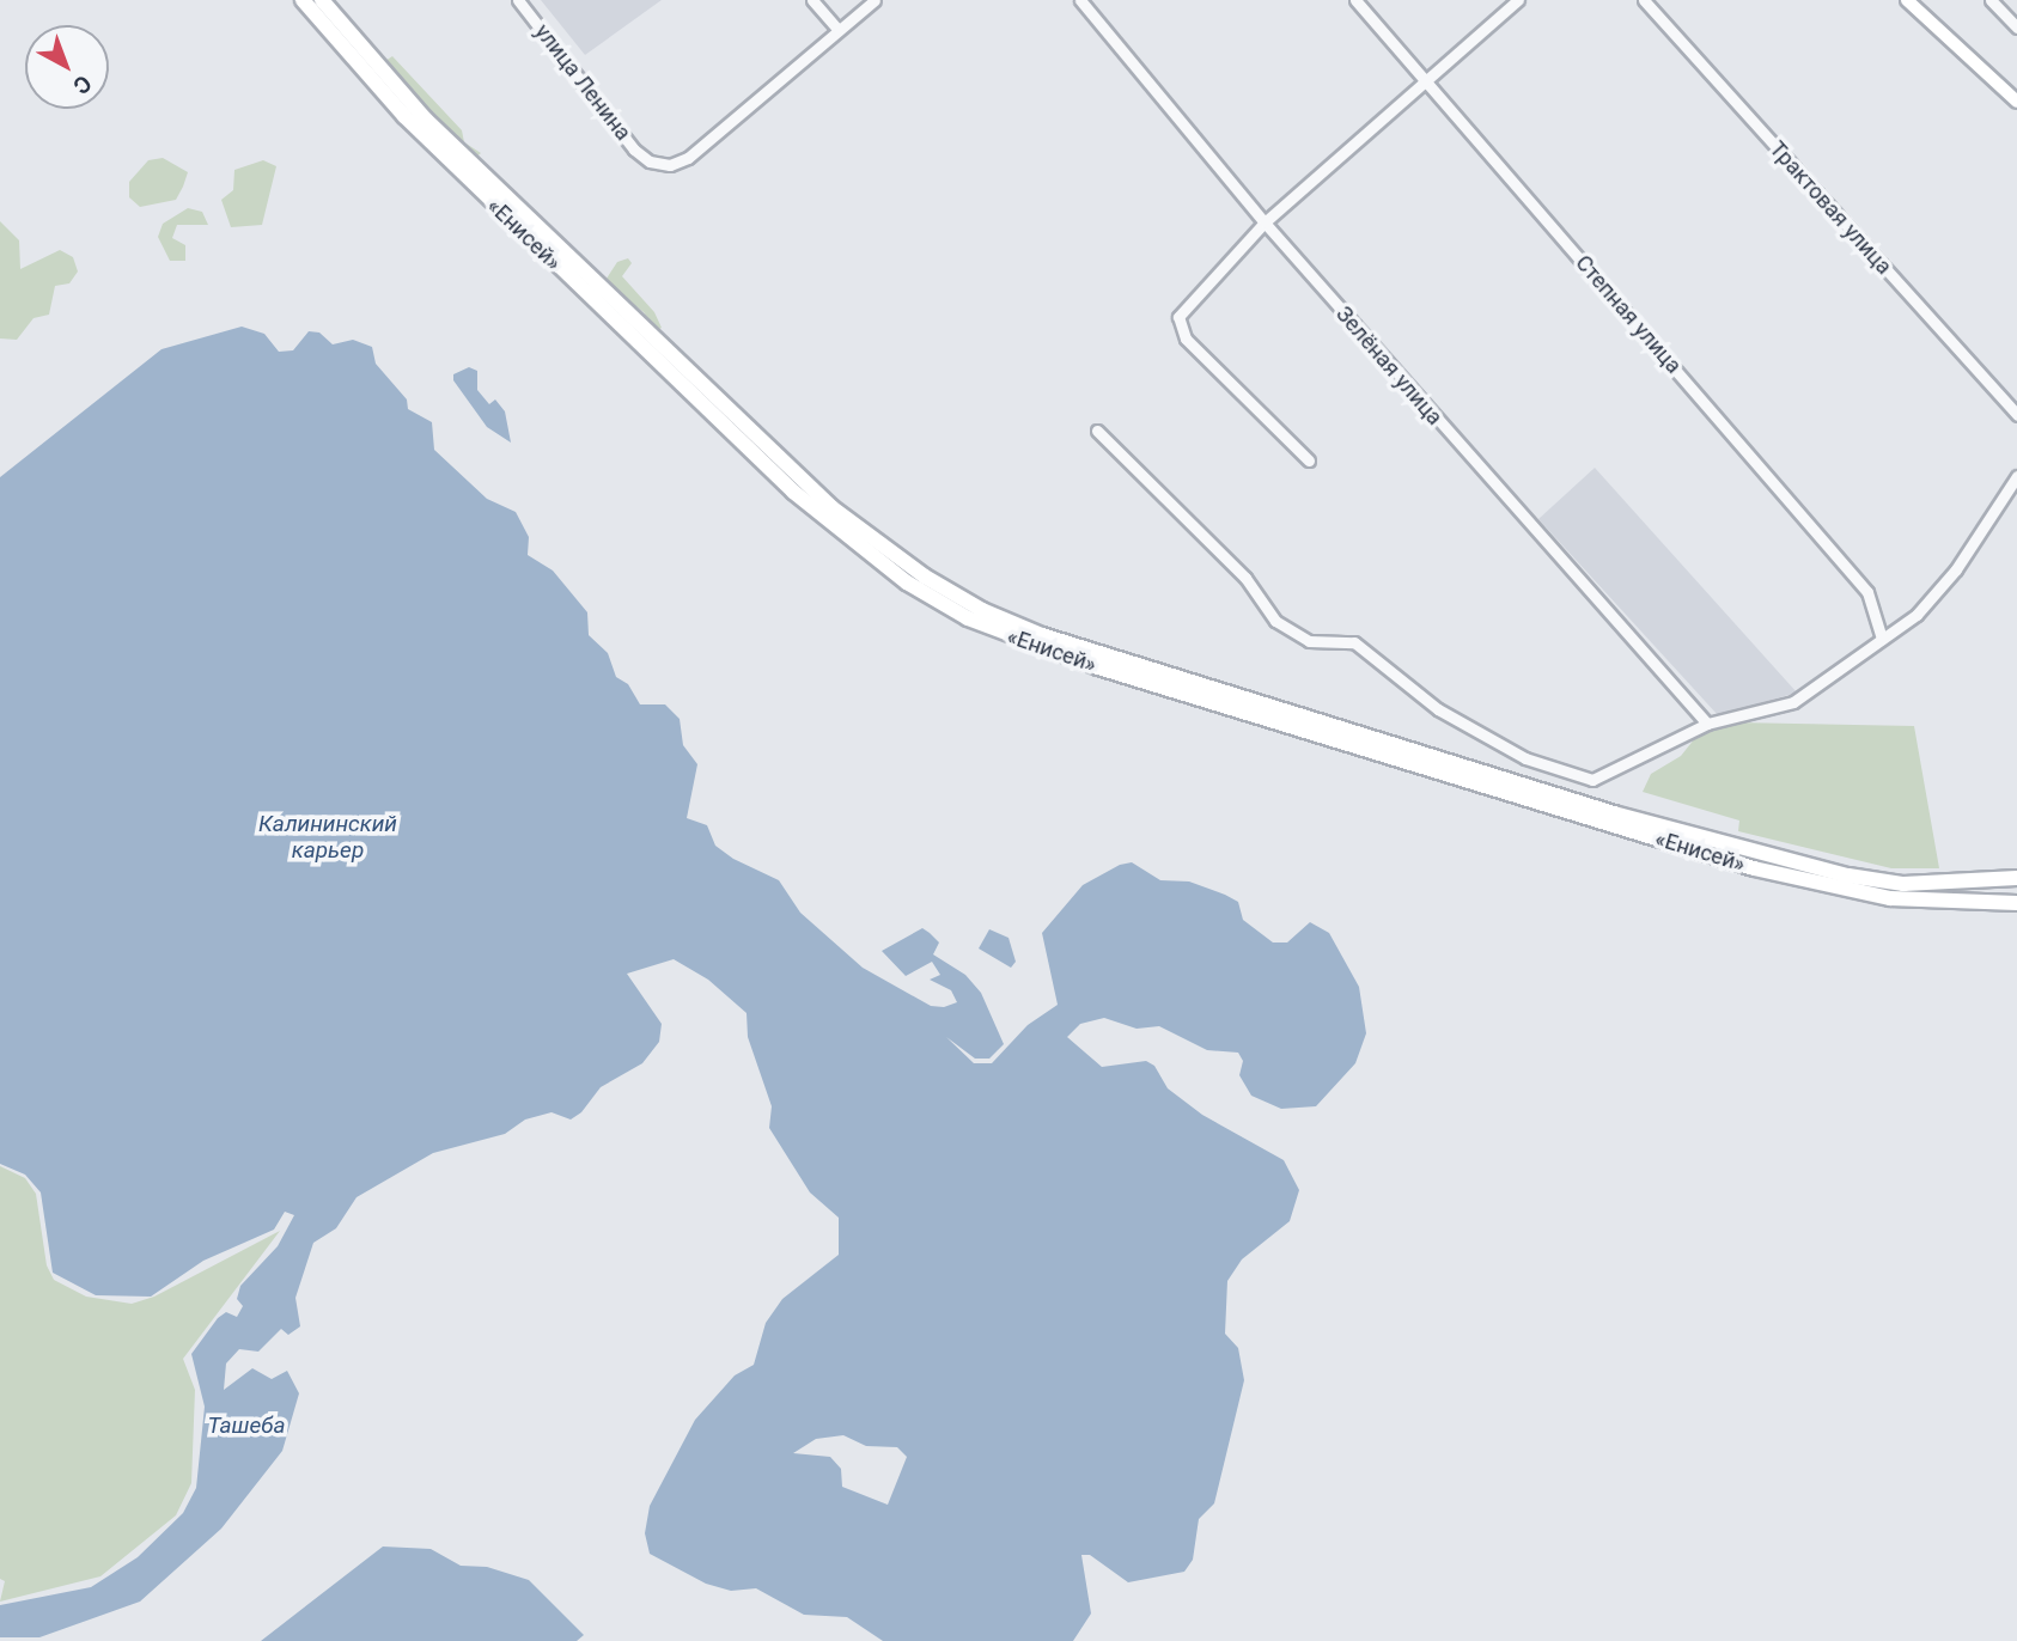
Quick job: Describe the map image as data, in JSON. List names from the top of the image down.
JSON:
{
  "streets": {
    "highway": ["«Енисей»"],
    "street": [
      "улица Ленина",
      "Трактовая улица",
      "Степная улица",
      "Зелёная улица"
    ]
  },
  "water": ["Калининский карьер", "Ташеба"],
  "north": "bottom right"
}
